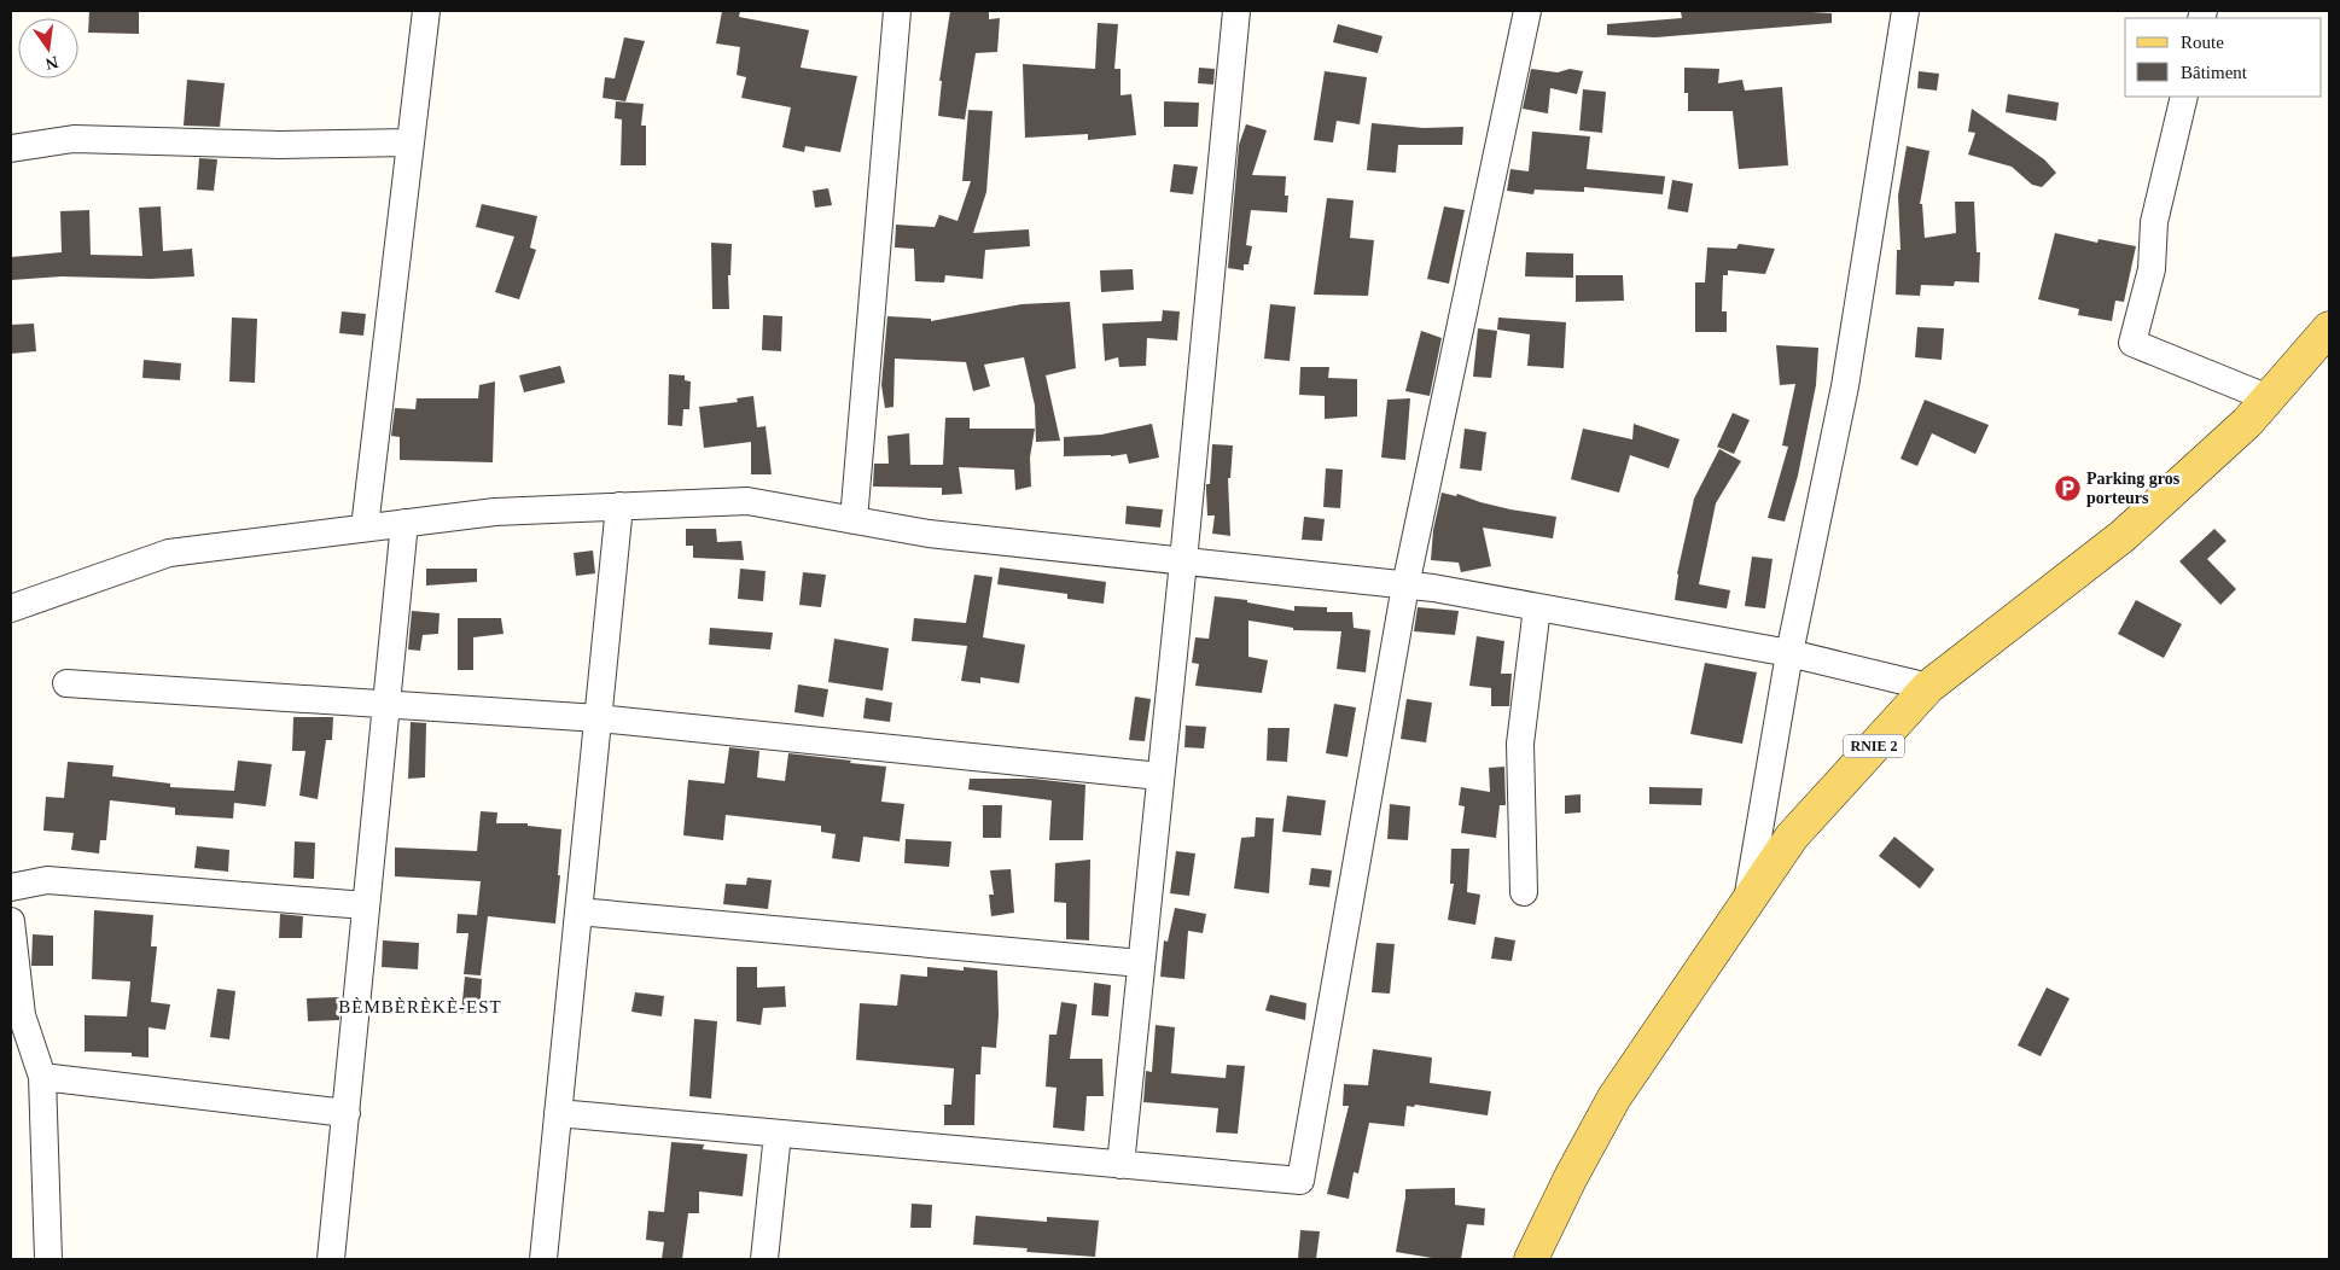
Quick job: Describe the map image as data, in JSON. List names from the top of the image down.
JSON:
{
  "streets": {
    "main road": ["RNIE 2"]
  },
  "districts": ["BÈMBÈRÈKÈ-EST"],
  "places": {
    "parking": ["Parking gros porteurs"]
  },
  "legend": ["Route", "Bâtiment"],
  "north": "bottom"
}
